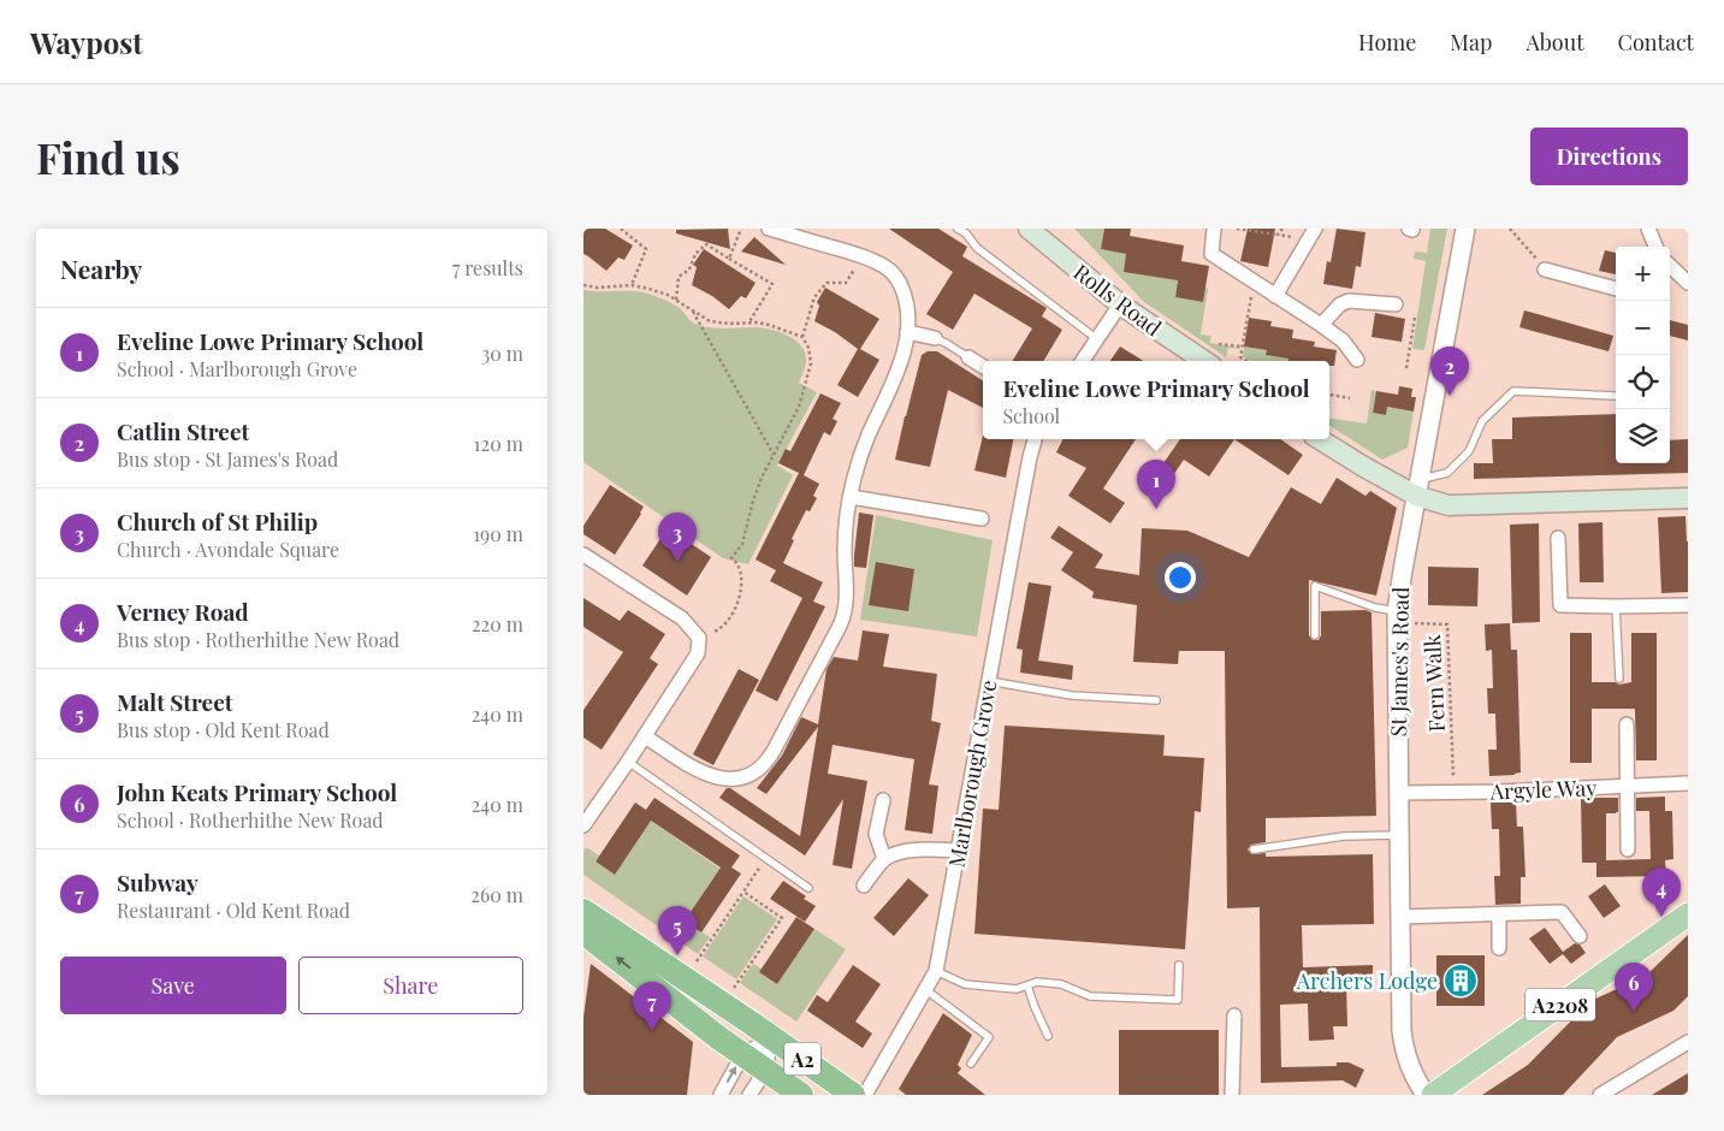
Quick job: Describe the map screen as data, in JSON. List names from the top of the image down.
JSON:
{
  "streets": {
    "highway": ["A2"],
    "main road": ["Rolls Road", "A2208"],
    "street": ["St James's Road", "Marlborough Grove", "Argyle Way"],
    "path": ["Fern Walk"]
  },
  "crossings": [
    ["St James's Road", "Fern Walk"],
    ["St James's Road", "Argyle Way"],
    ["Fern Walk", "Argyle Way"]
  ],
  "places": {
    "building": ["Archers Lodge"]
  },
  "page": {
    "header": "Waypost",
    "nav": [
      "Home",
      "Map",
      "About",
      "Contact"
    ],
    "buttons": [
      "Directions",
      ["Save", "Share"]
    ],
    "title": "Find us",
    "heading": ["Nearby", "7 results"],
    "map_buttons": ["+", "−"],
    "list": [
      {
        "mark": "1",
        "name": "Eveline Lowe Primary School",
        "note": "School · Marlborough Grove",
        "value": "30 m"
      },
      {
        "mark": "2",
        "name": "Catlin Street",
        "note": "Bus stop · St James's Road",
        "value": "120 m"
      },
      {
        "mark": "3",
        "name": "Church of St Philip",
        "note": "Church · Avondale Square",
        "value": "190 m"
      },
      {
        "mark": "4",
        "name": "Verney Road",
        "note": "Bus stop · Rotherhithe New Road",
        "value": "220 m"
      },
      {
        "mark": "5",
        "name": "Malt Street",
        "note": "Bus stop · Old Kent Road",
        "value": "240 m"
      },
      {
        "mark": "6",
        "name": "John Keats Primary School",
        "note": "School · Rotherhithe New Road",
        "value": "240 m"
      },
      {
        "mark": "7",
        "name": "Subway",
        "note": "Restaurant · Old Kent Road",
        "value": "260 m"
      }
    ],
    "pins": [
      "2",
      "1",
      "3",
      "4",
      "5",
      "6",
      "7"
    ],
    "popup": ["Eveline Lowe Primary School", "School"]
  }
}
